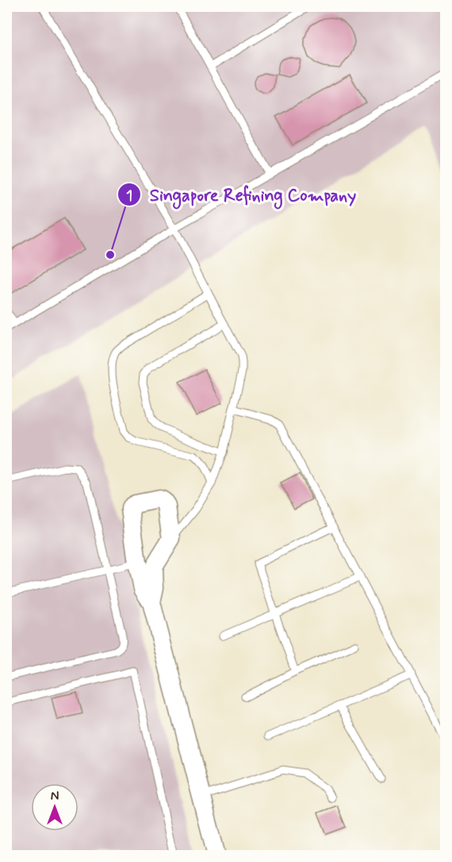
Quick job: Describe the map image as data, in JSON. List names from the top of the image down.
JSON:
{
  "places": ["Singapore Refining Company"],
  "north": "top"
}
